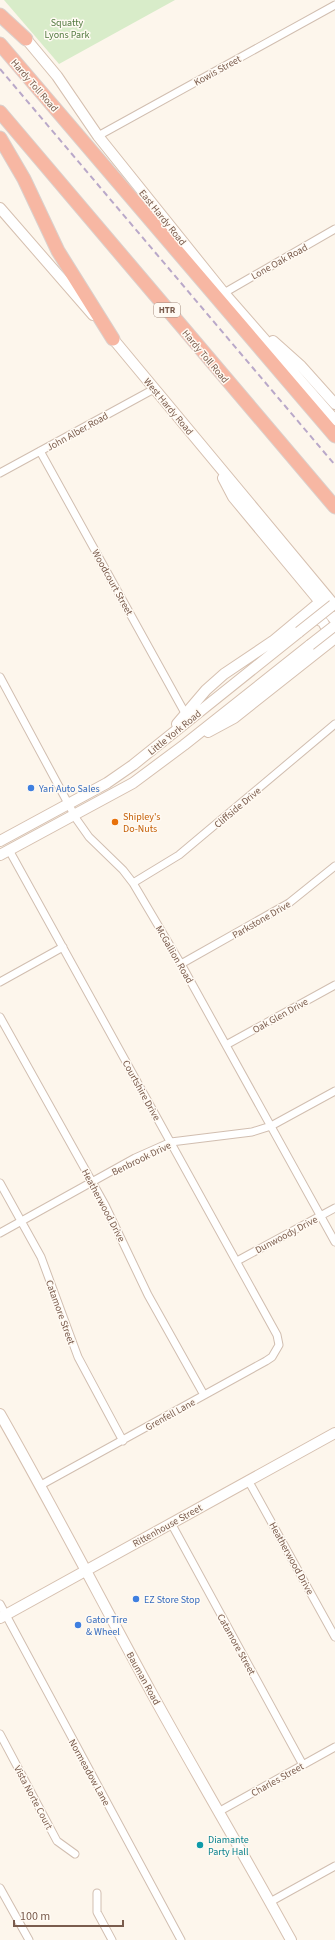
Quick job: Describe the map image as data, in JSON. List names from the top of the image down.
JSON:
{
  "streets": {
    "highway": ["Hardy Toll Road", "HTR"],
    "main road": [
      "East Hardy Road",
      "West Hardy Road",
      "Little York Road",
      "Rittenhouse Street",
      "Bauman Road"
    ],
    "street": [
      "Kowis Street",
      "Lone Oak Road",
      "John Alber Road",
      "Woodcourt Street",
      "Cliffside Drive",
      "Parkstone Drive",
      "McGallion Road",
      "Oak Glen Drive",
      "Courtshire Drive",
      "Benbrook Drive",
      "Heatherwood Drive",
      "Dunwoody Drive",
      "Catamore Street",
      "Grenfell Lane",
      "Normeadow Lane",
      "Charles Street",
      "Vista Norte Court"
    ]
  },
  "crossings": [
    ["Kowis Street", "East Hardy Road"],
    ["East Hardy Road", "Lone Oak Road"],
    ["West Hardy Road", "John Alber Road"],
    ["West Hardy Road", "Little York Road"],
    ["John Alber Road", "Woodcourt Street"],
    ["Little York Road", "McGallion Road"],
    ["Little York Road", "Courtshire Drive"],
    ["Cliffside Drive", "McGallion Road"],
    ["Parkstone Drive", "McGallion Road"],
    ["McGallion Road", "Oak Glen Drive"],
    ["McGallion Road", "Benbrook Drive"],
    ["McGallion Road", "Dunwoody Drive"],
    ["Courtshire Drive", "Benbrook Drive"],
    ["Courtshire Drive", "Dunwoody Drive"],
    ["Courtshire Drive", "Grenfell Lane"],
    ["Benbrook Drive", "Heatherwood Drive"],
    ["Benbrook Drive", "Catamore Street"],
    ["Heatherwood Drive", "Grenfell Lane"],
    ["Heatherwood Drive", "Rittenhouse Street"],
    ["Catamore Street", "Grenfell Lane"],
    ["Catamore Street", "Rittenhouse Street"],
    ["Catamore Street", "Charles Street"],
    ["Grenfell Lane", "Bauman Road"],
    ["Rittenhouse Street", "Bauman Road"],
    ["Rittenhouse Street", "Normeadow Lane"],
    ["Bauman Road", "Charles Street"]
  ],
  "parks": ["Squatty Lyons Park"],
  "places": [
    "Yari Auto Sales",
    "Shipley's Do-Nuts",
    "EZ Store Stop",
    "Gator Tire & Wheel",
    "Diamante Party Hall"
  ],
  "scale_bar": "100 m"
}
